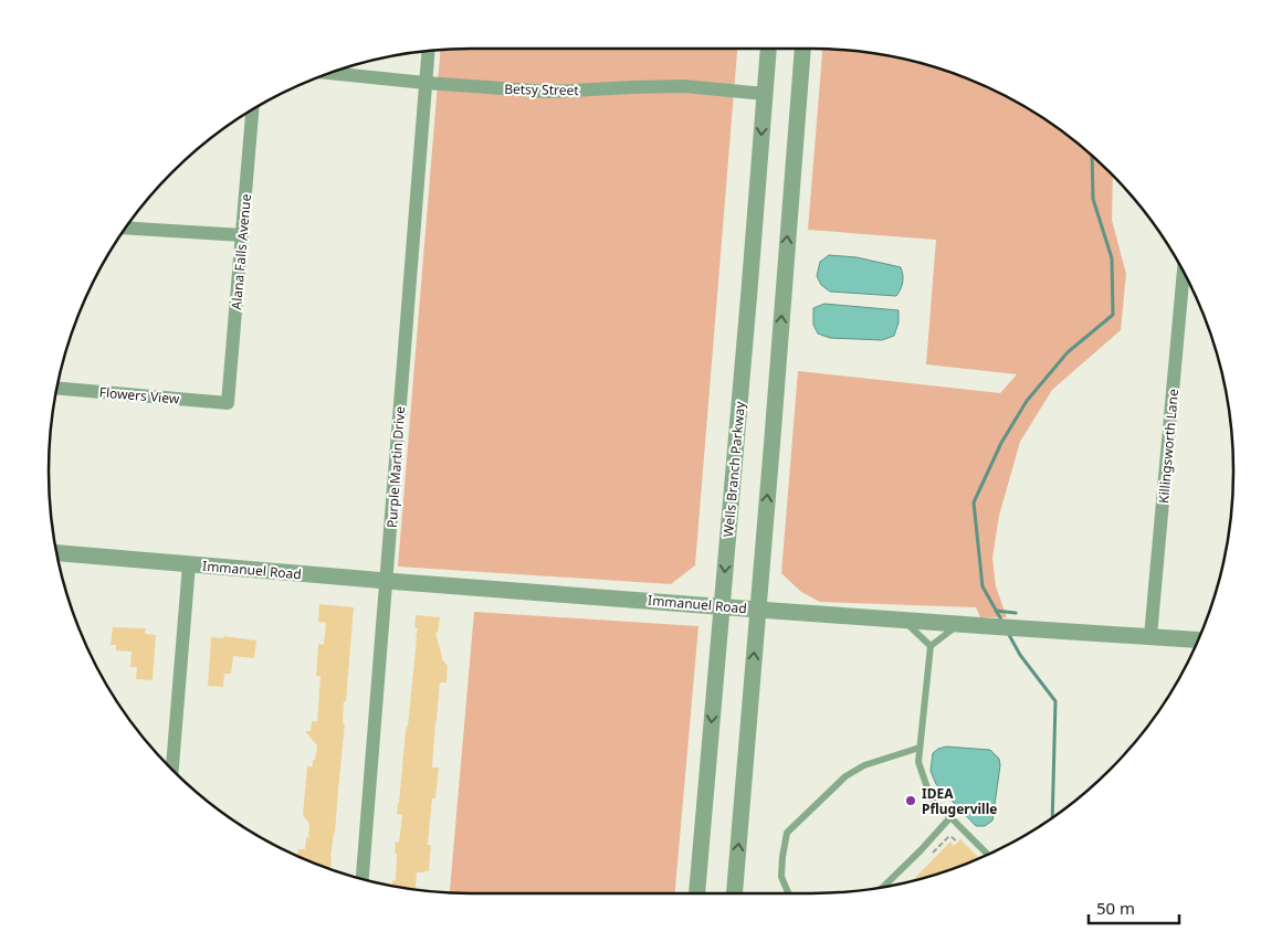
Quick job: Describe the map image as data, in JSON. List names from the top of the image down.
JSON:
{
  "streets": {
    "street": [
      "Betsy Street",
      "Alana Falls Avenue",
      "Flowers View",
      "Killingsworth Lane",
      "Purple Martin Drive",
      "Wells Branch Parkway",
      "Immanuel Road"
    ]
  },
  "crossings": [
    ["Betsy Street", "Purple Martin Drive"],
    ["Betsy Street", "Wells Branch Parkway"],
    ["Alana Falls Avenue", "Flowers View"],
    ["Killingsworth Lane", "Immanuel Road"],
    ["Purple Martin Drive", "Immanuel Road"],
    ["Wells Branch Parkway", "Immanuel Road"]
  ],
  "places": ["IDEA Pflugerville"],
  "scale_bar": "50 m"
}
